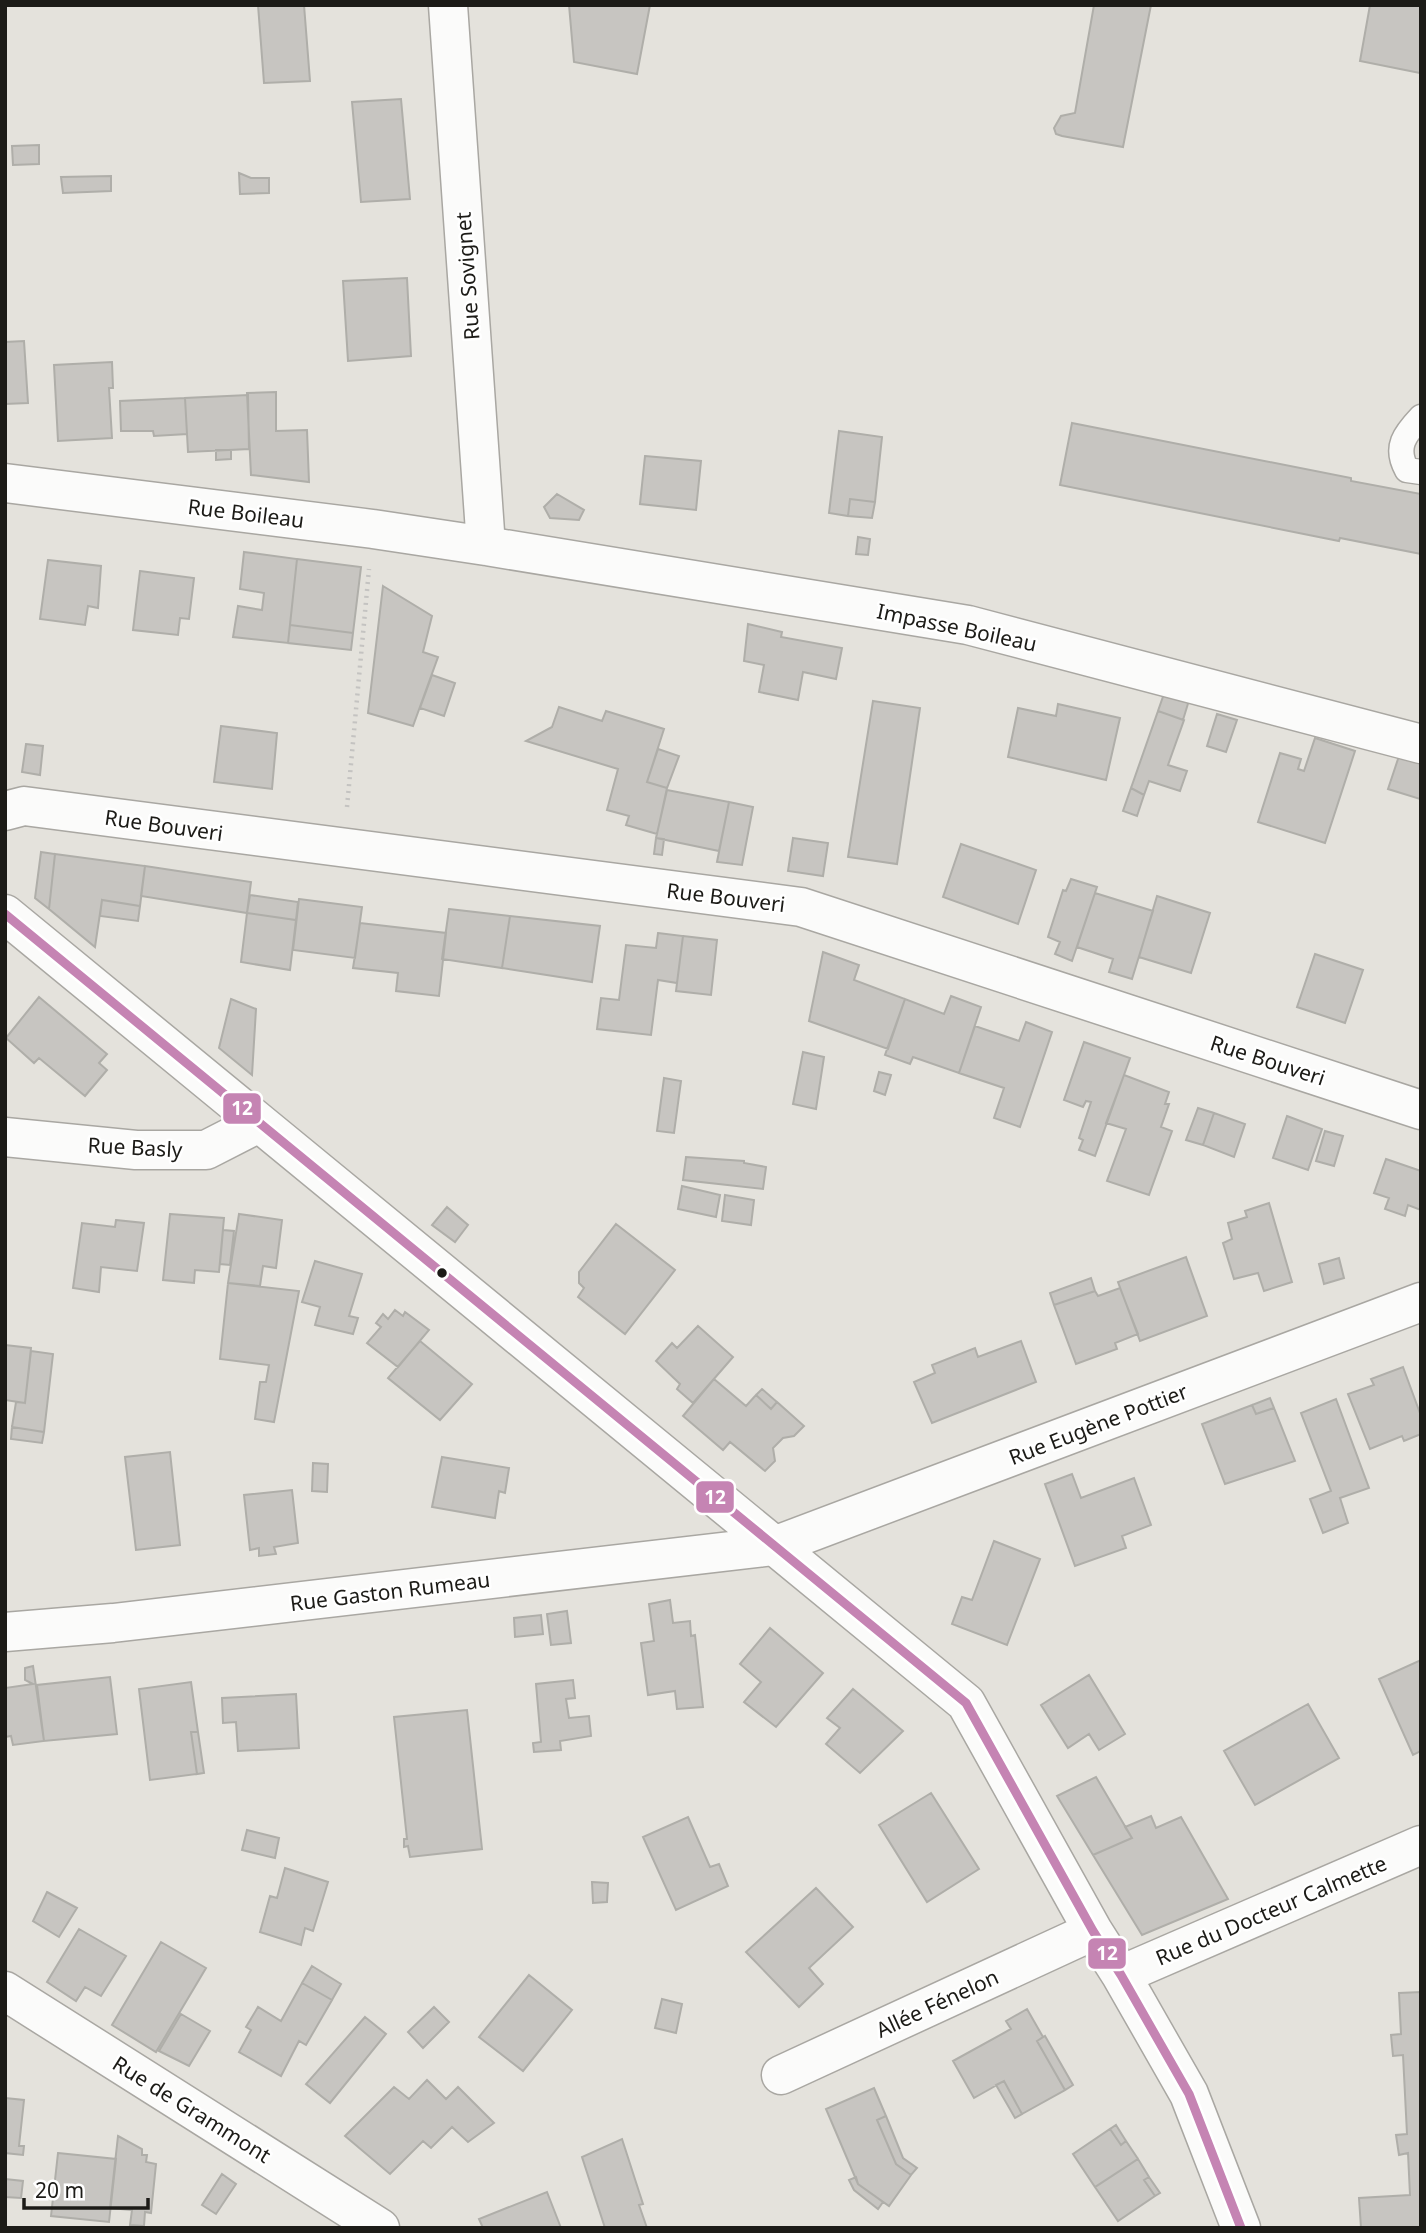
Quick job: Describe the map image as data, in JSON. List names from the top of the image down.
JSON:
{
  "streets": {
    "street": [
      "Rue Sovignet",
      "Rue Boileau",
      "Impasse Boileau",
      "Rue Bouveri",
      "Rue Basly",
      "Rue Eugène Pottier",
      "Rue Gaston Rumeau",
      "Rue du Docteur Calmette",
      "Allée Fénelon",
      "Rue de Grammont"
    ]
  },
  "crossings": [
    ["Rue Sovignet", "Rue Boileau"],
    ["Rue Sovignet", "Impasse Boileau"],
    ["Rue Boileau", "Impasse Boileau"],
    ["Rue Eugène Pottier", "Rue Gaston Rumeau"]
  ],
  "lines": ["transit line 12"],
  "scale_bar": "20 m"
}
